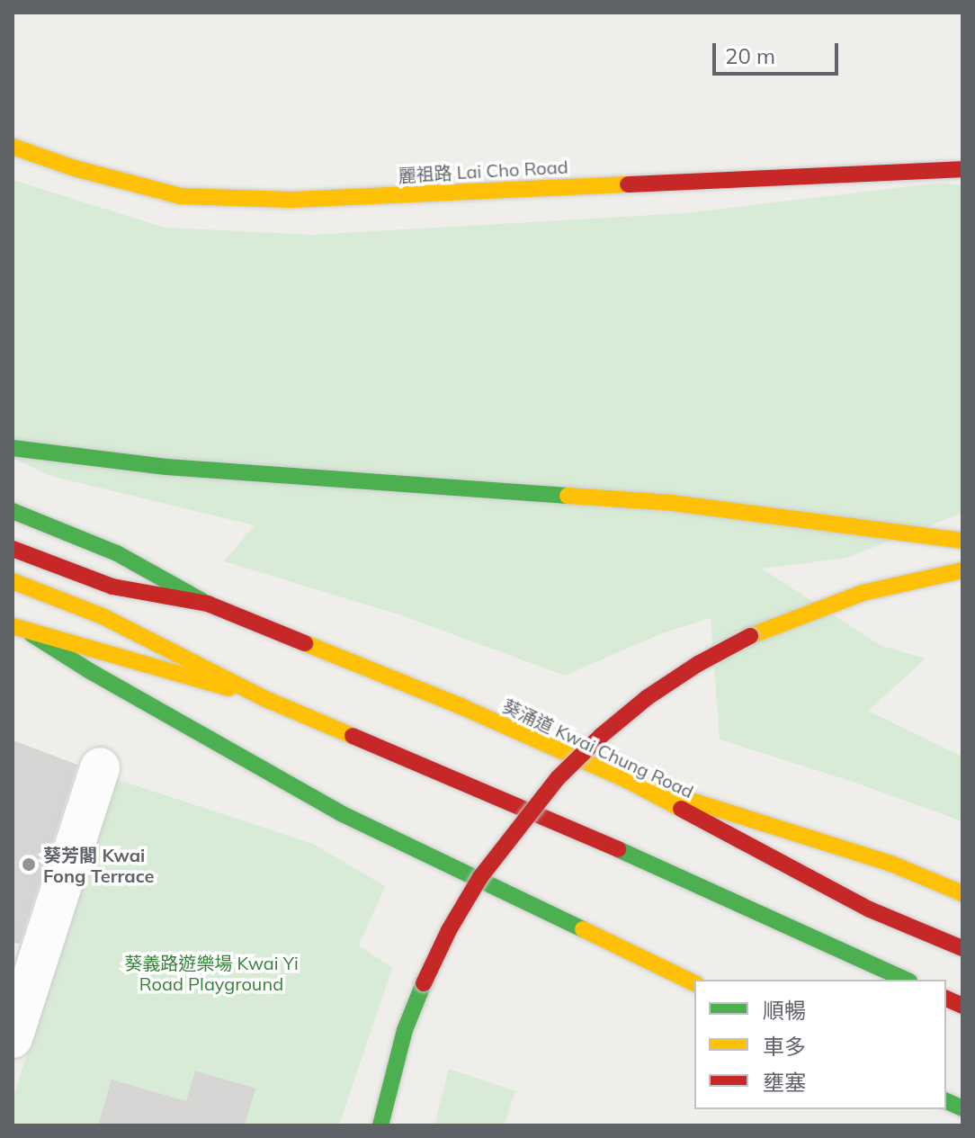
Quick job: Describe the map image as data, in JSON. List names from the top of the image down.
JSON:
{
  "streets": {
    "main road": ["麗祖路 Lai Cho Road", "葵涌道 Kwai Chung Road"]
  },
  "parks": ["葵義路遊樂場 Kwai Yi Road Playground"],
  "places": ["葵芳閣 Kwai Fong Terrace"],
  "legend": ["順暢", "車多", "壅塞"],
  "scale_bar": "20 m"
}
